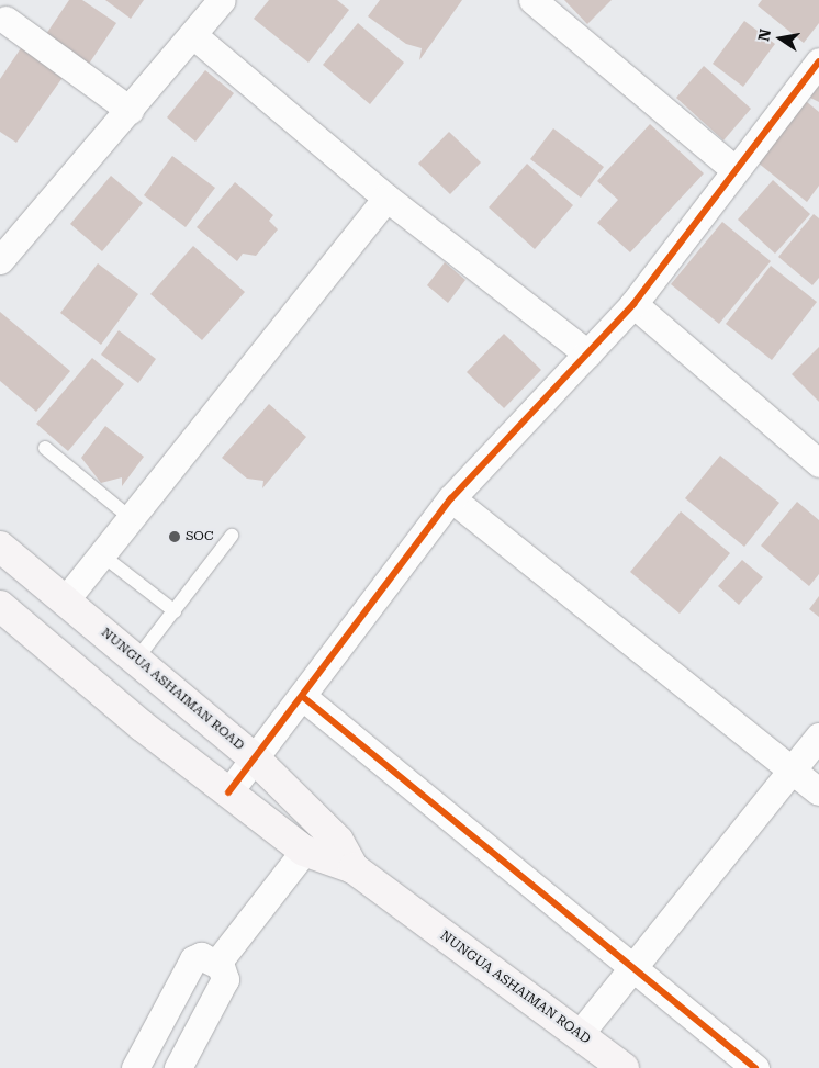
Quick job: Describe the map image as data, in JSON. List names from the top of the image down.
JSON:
{
  "streets": {
    "main road": ["NUNGUA ASHAIMAN ROAD"]
  },
  "places": ["SOC"],
  "north": "left"
}
